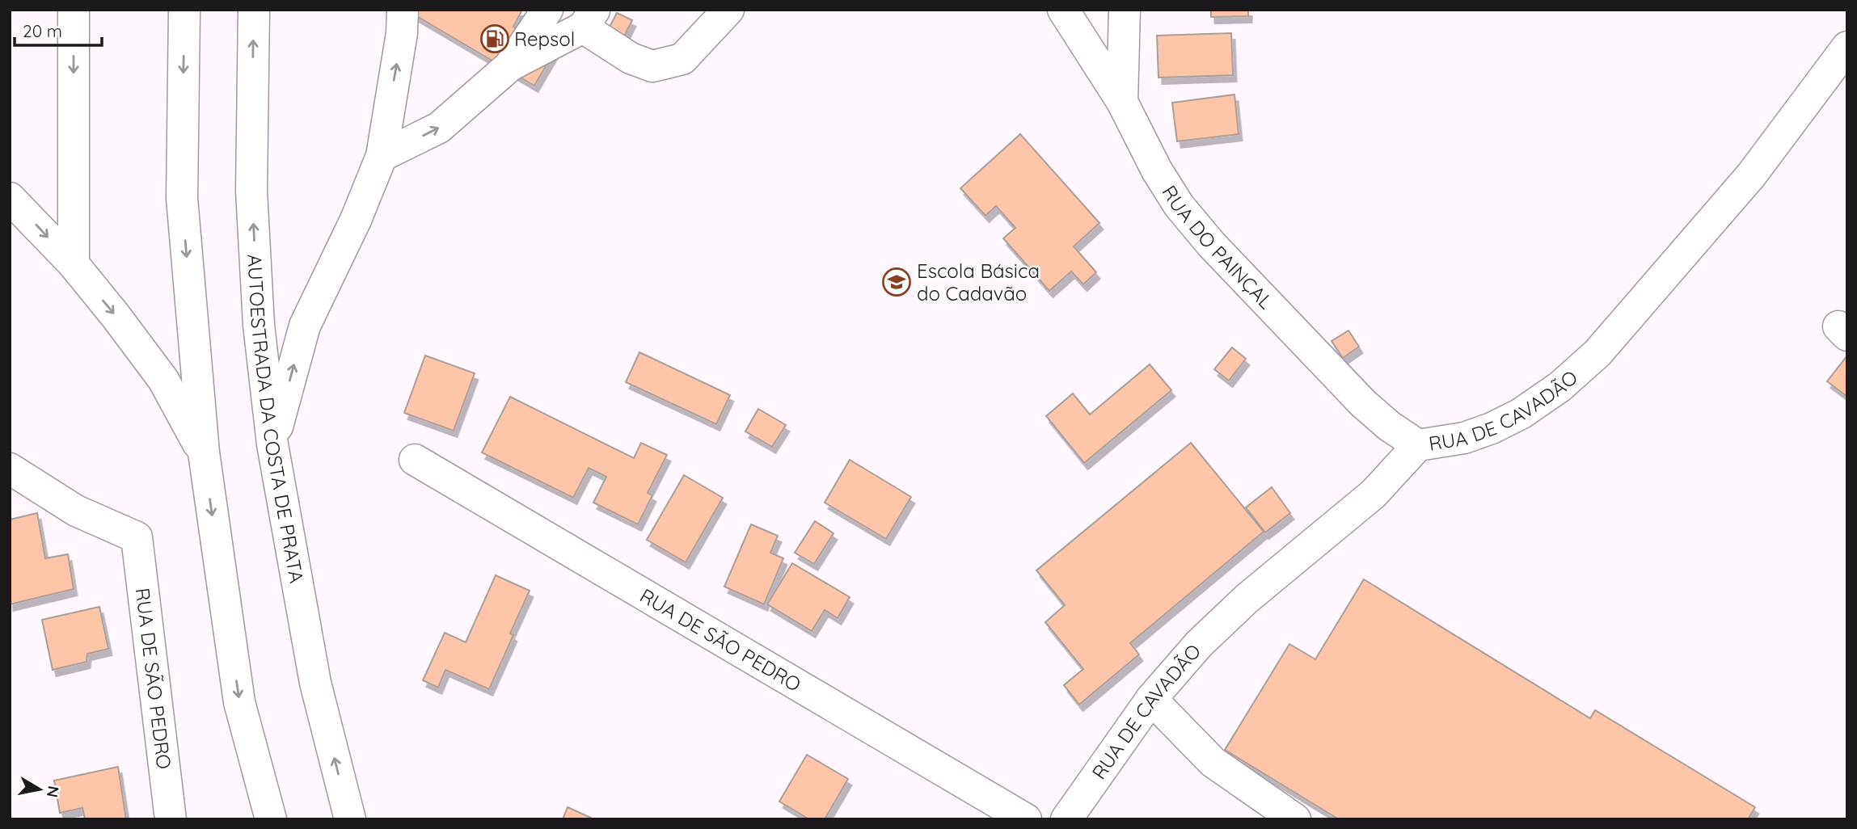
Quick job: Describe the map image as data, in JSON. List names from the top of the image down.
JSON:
{
  "streets": {
    "main road": [
      "RUA DO PAINÇAL",
      "RUA DE CAVADÃO",
      "AUTOESTRADA DA COSTA DE PRATA",
      "RUA DE SÃO PEDRO"
    ]
  },
  "crossings": [
    ["RUA DO PAINÇAL", "RUA DE CAVADÃO"]
  ],
  "places": {
    "fuel station": ["Repsol"],
    "school or university": ["Escola Básica do Cadavão"]
  },
  "scale_bar": "20 m",
  "north": "right"
}
